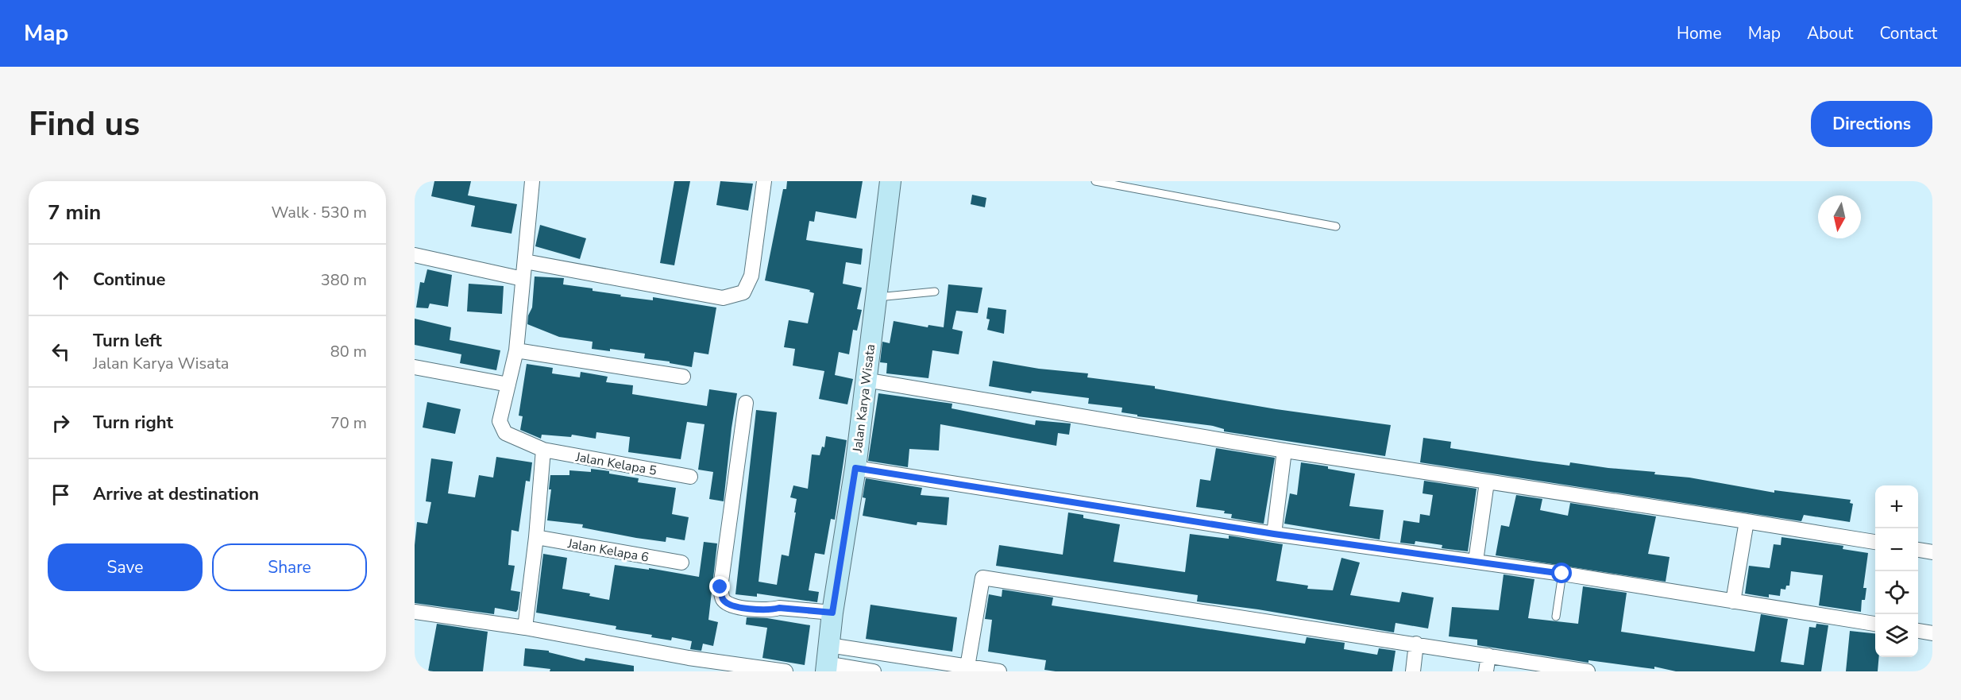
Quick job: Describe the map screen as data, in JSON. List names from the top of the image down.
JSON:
{
  "streets": {
    "street": ["Jalan Karya Wisata", "Jalan Kelapa 5", "Jalan Kelapa 6"]
  },
  "north": "bottom",
  "page": {
    "header": "Map",
    "nav": [
      "Home",
      "Map",
      "About",
      "Contact"
    ],
    "buttons": [
      "Directions",
      ["Save", "Share"]
    ],
    "title": "Find us",
    "heading": ["7 min", "Walk · 530 m"],
    "list": [
      ["Continue", "380 m"],
      ["Turn left", "Jalan Karya Wisata", "80 m"],
      ["Turn right", "70 m"],
      "Arrive at destination"
    ],
    "map_buttons": ["+", "−"]
  }
}
